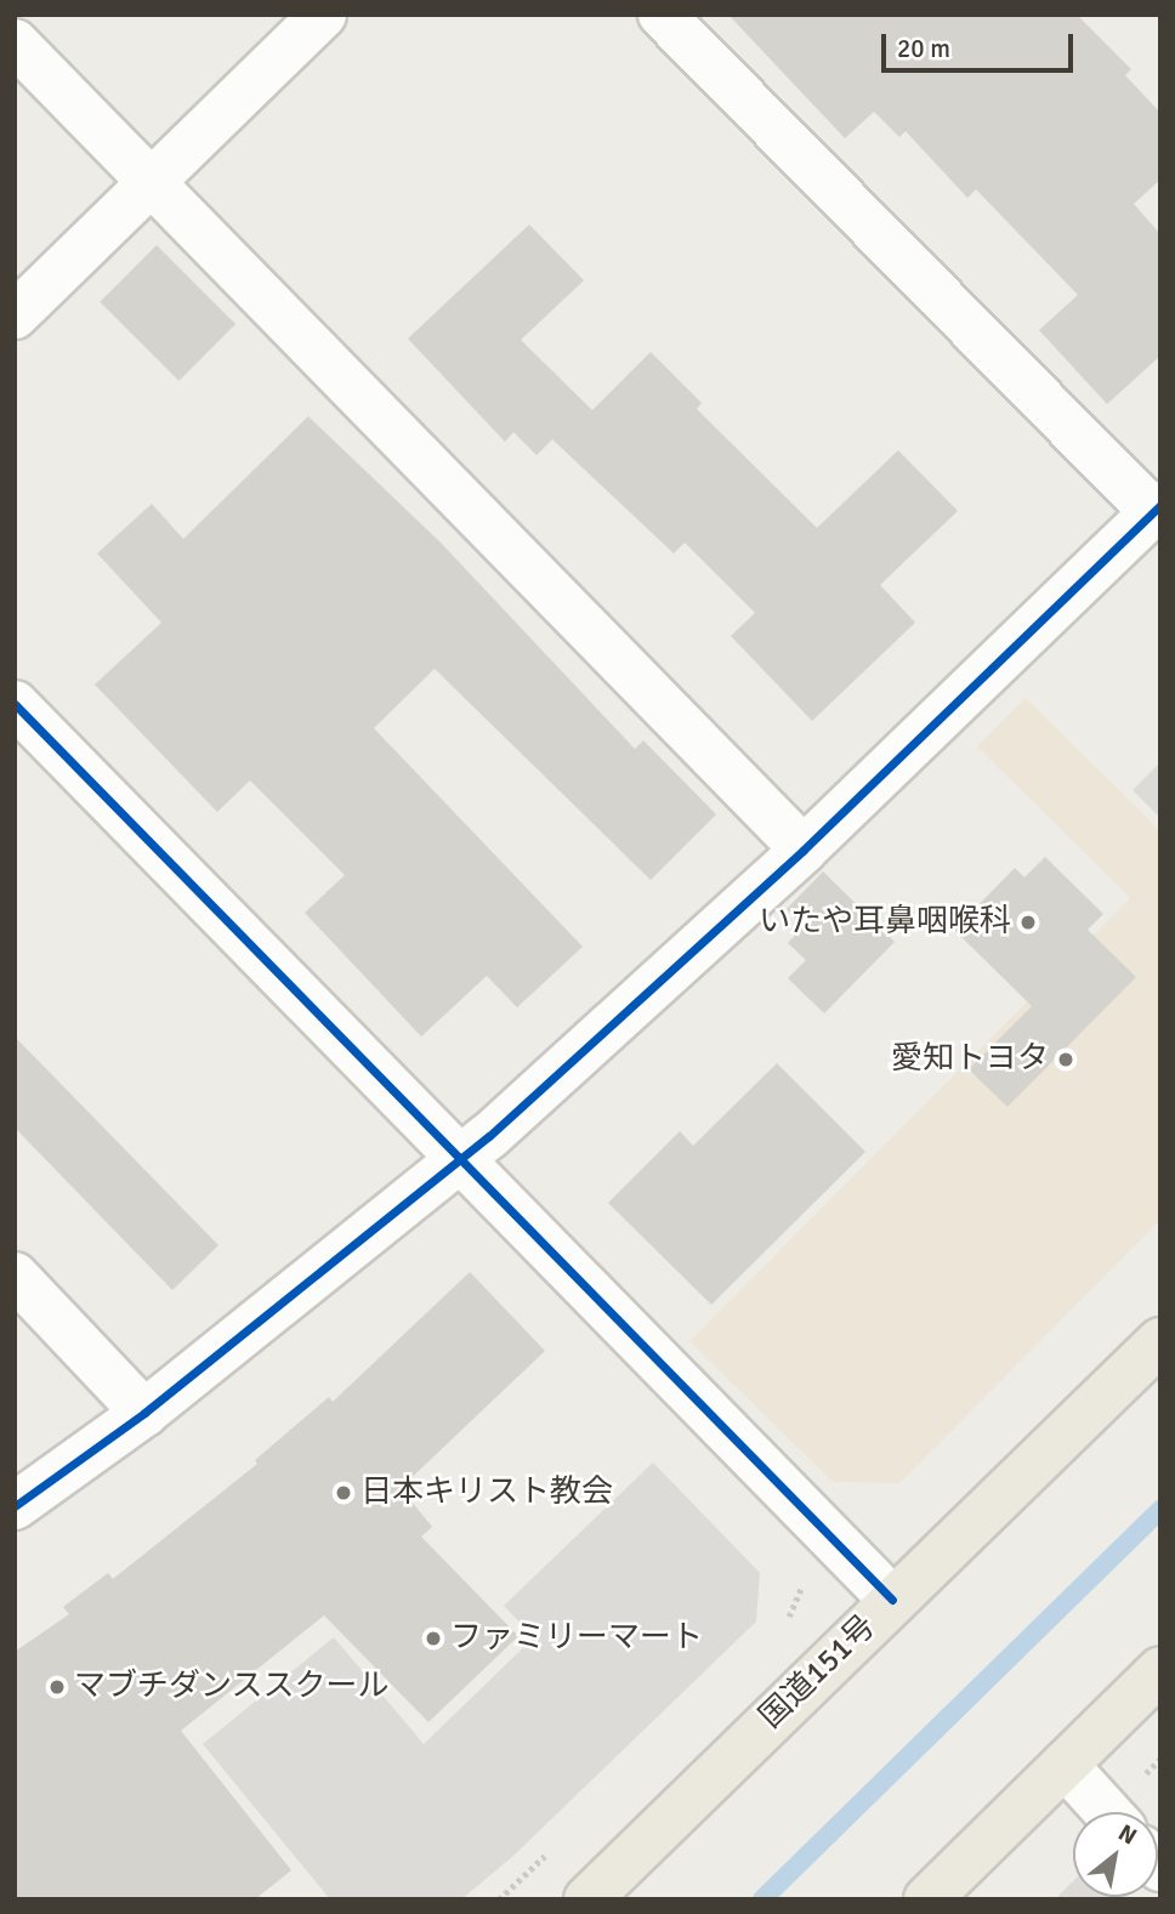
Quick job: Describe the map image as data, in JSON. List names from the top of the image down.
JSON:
{
  "streets": {
    "highway": ["国道151号"]
  },
  "places": [
    "いたや耳鼻咽喉科",
    "愛知トヨタ",
    "日本キリスト教会",
    "ファミリーマート",
    "マブチダンススクール"
  ],
  "scale_bar": "20 m",
  "north": "top right"
}
